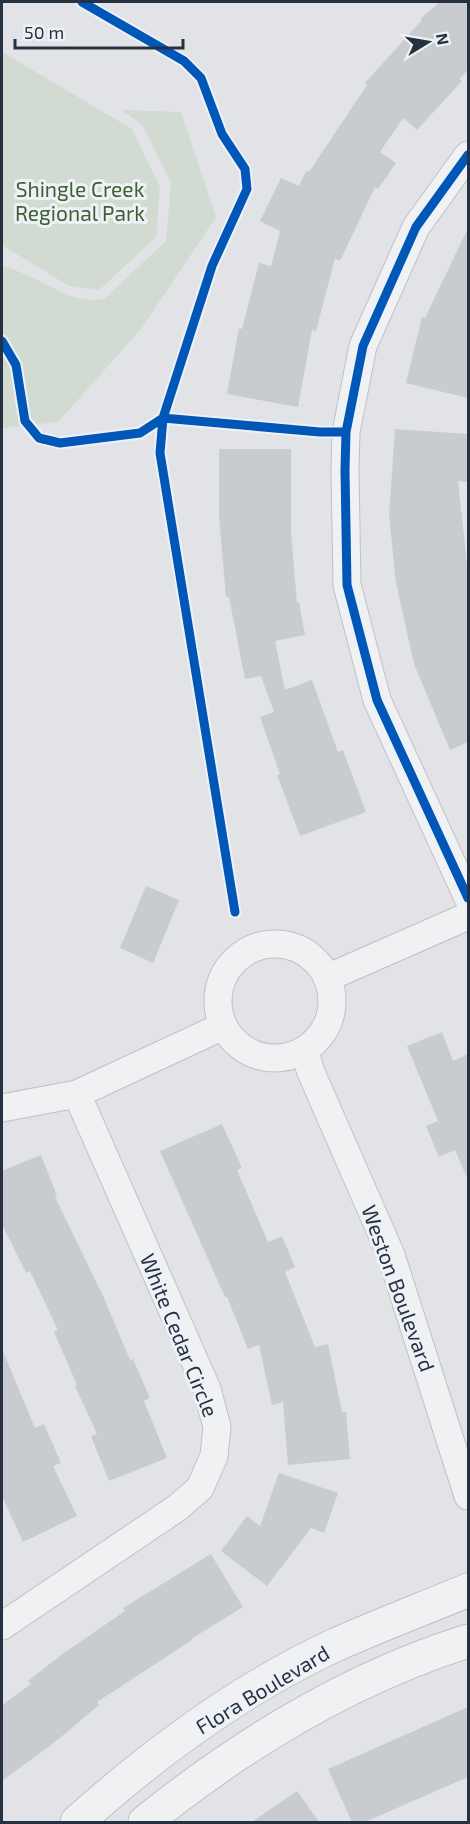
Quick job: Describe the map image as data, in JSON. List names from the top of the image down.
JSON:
{
  "streets": {
    "street": ["Weston Boulevard", "White Cedar Circle", "Flora Boulevard"]
  },
  "parks": ["Shingle Creek Regional Park"],
  "scale_bar": "50 m",
  "north": "right"
}
